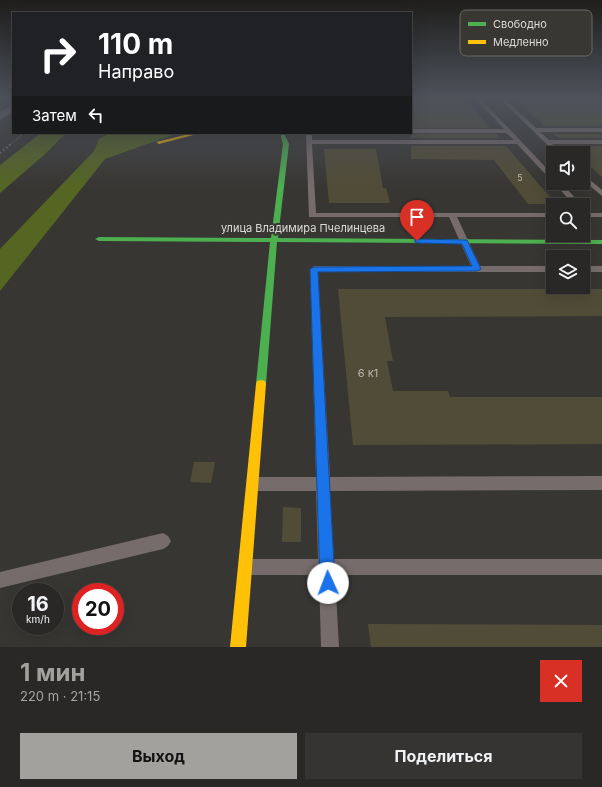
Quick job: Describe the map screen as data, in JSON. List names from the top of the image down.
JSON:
{
  "streets": {
    "street": ["улица Владимира Пчелинцева"]
  },
  "house_numbers": ["5", "6 к1"],
  "legend": ["Свободно", "Медленно"],
  "page": {
    "turn": ["110 m", "Направо"],
    "then": "Затем",
    "speed": "16 km/h",
    "limit": "20",
    "heading": ["1 мин", "220 m · 21:15"],
    "buttons": ["Выход", "Поделиться"]
  }
}
